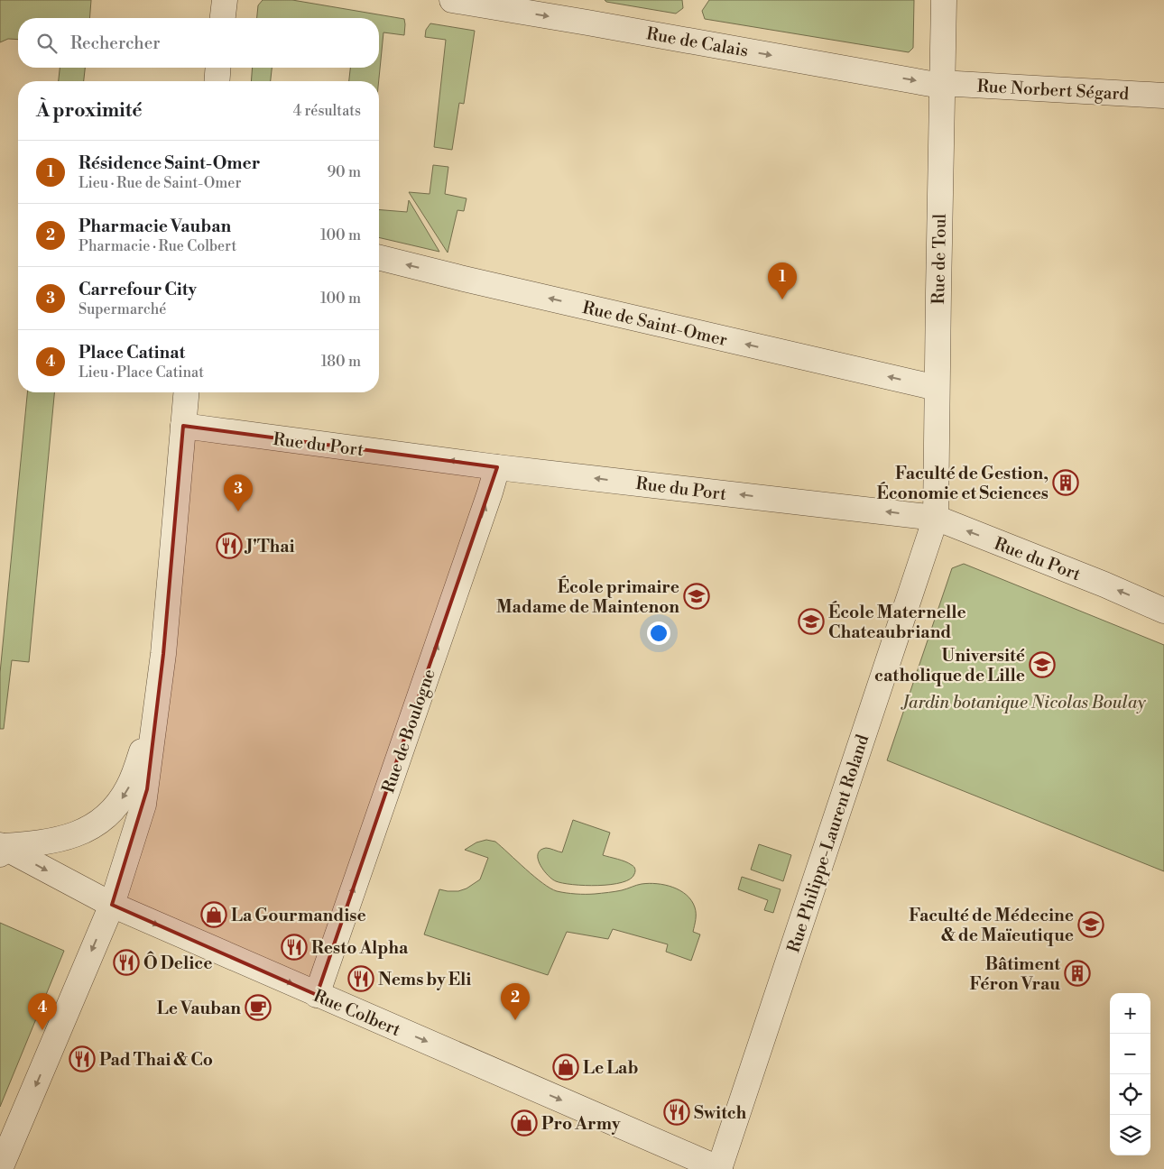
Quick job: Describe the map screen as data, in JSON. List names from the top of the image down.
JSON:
{
  "streets": {
    "street": [
      "Rue de Calais",
      "Rue Norbert Ségard",
      "Rue de Toul",
      "Rue de Saint-Omer",
      "Rue du Port",
      "Rue de Boulogne",
      "Rue Philippe-Laurent Roland",
      "Rue Colbert"
    ]
  },
  "crossings": [
    ["Rue de Calais", "Rue Norbert Ségard"],
    ["Rue de Calais", "Rue de Toul"],
    ["Rue Norbert Ségard", "Rue de Toul"],
    ["Rue de Toul", "Rue de Saint-Omer"],
    ["Rue de Toul", "Rue du Port"],
    ["Rue de Toul", "Rue Philippe-Laurent Roland"],
    ["Rue du Port", "Rue de Boulogne"],
    ["Rue du Port", "Rue Philippe-Laurent Roland"],
    ["Rue de Boulogne", "Rue Colbert"],
    ["Rue Philippe-Laurent Roland", "Rue Colbert"]
  ],
  "one_way": [
    "Rue de Calais",
    "Rue de Saint-Omer",
    "Rue du Port",
    "Rue de Boulogne",
    "Rue Colbert"
  ],
  "parks": ["Jardin botanique Nicolas Boulay"],
  "places": {
    "building": ["Faculté de Gestion, Économie et Sciences", "Bâtiment Féron Vrau"],
    "restaurant": [
      "J'Thai",
      "Resto Alpha",
      "Ô Delice",
      "Nems by Eli",
      "Pad Thai & Co",
      "Switch"
    ],
    "school or university": [
      "École primaire Madame de Maintenon",
      "École Maternelle Chateaubriand",
      "Université catholique de Lille",
      "Faculté de Médecine & de Maïeutique"
    ],
    "shop": ["La Gourmandise", "Le Lab", "Pro Army"],
    "cafe": ["Le Vauban"]
  },
  "page": {
    "search": "Rechercher",
    "heading": ["À proximité", "4 résultats"],
    "list": [
      {
        "mark": "1",
        "name": "Résidence Saint-Omer",
        "note": "Lieu · Rue de Saint-Omer",
        "value": "90 m"
      },
      {
        "mark": "2",
        "name": "Pharmacie Vauban",
        "note": "Pharmacie · Rue Colbert",
        "value": "100 m"
      },
      {
        "mark": "3",
        "name": "Carrefour City",
        "note": "Supermarché",
        "value": "100 m"
      },
      {
        "mark": "4",
        "name": "Place Catinat",
        "note": "Lieu · Place Catinat",
        "value": "180 m"
      }
    ],
    "pins": [
      "1",
      "3",
      "2",
      "4"
    ],
    "map_buttons": ["+", "−"]
  }
}
